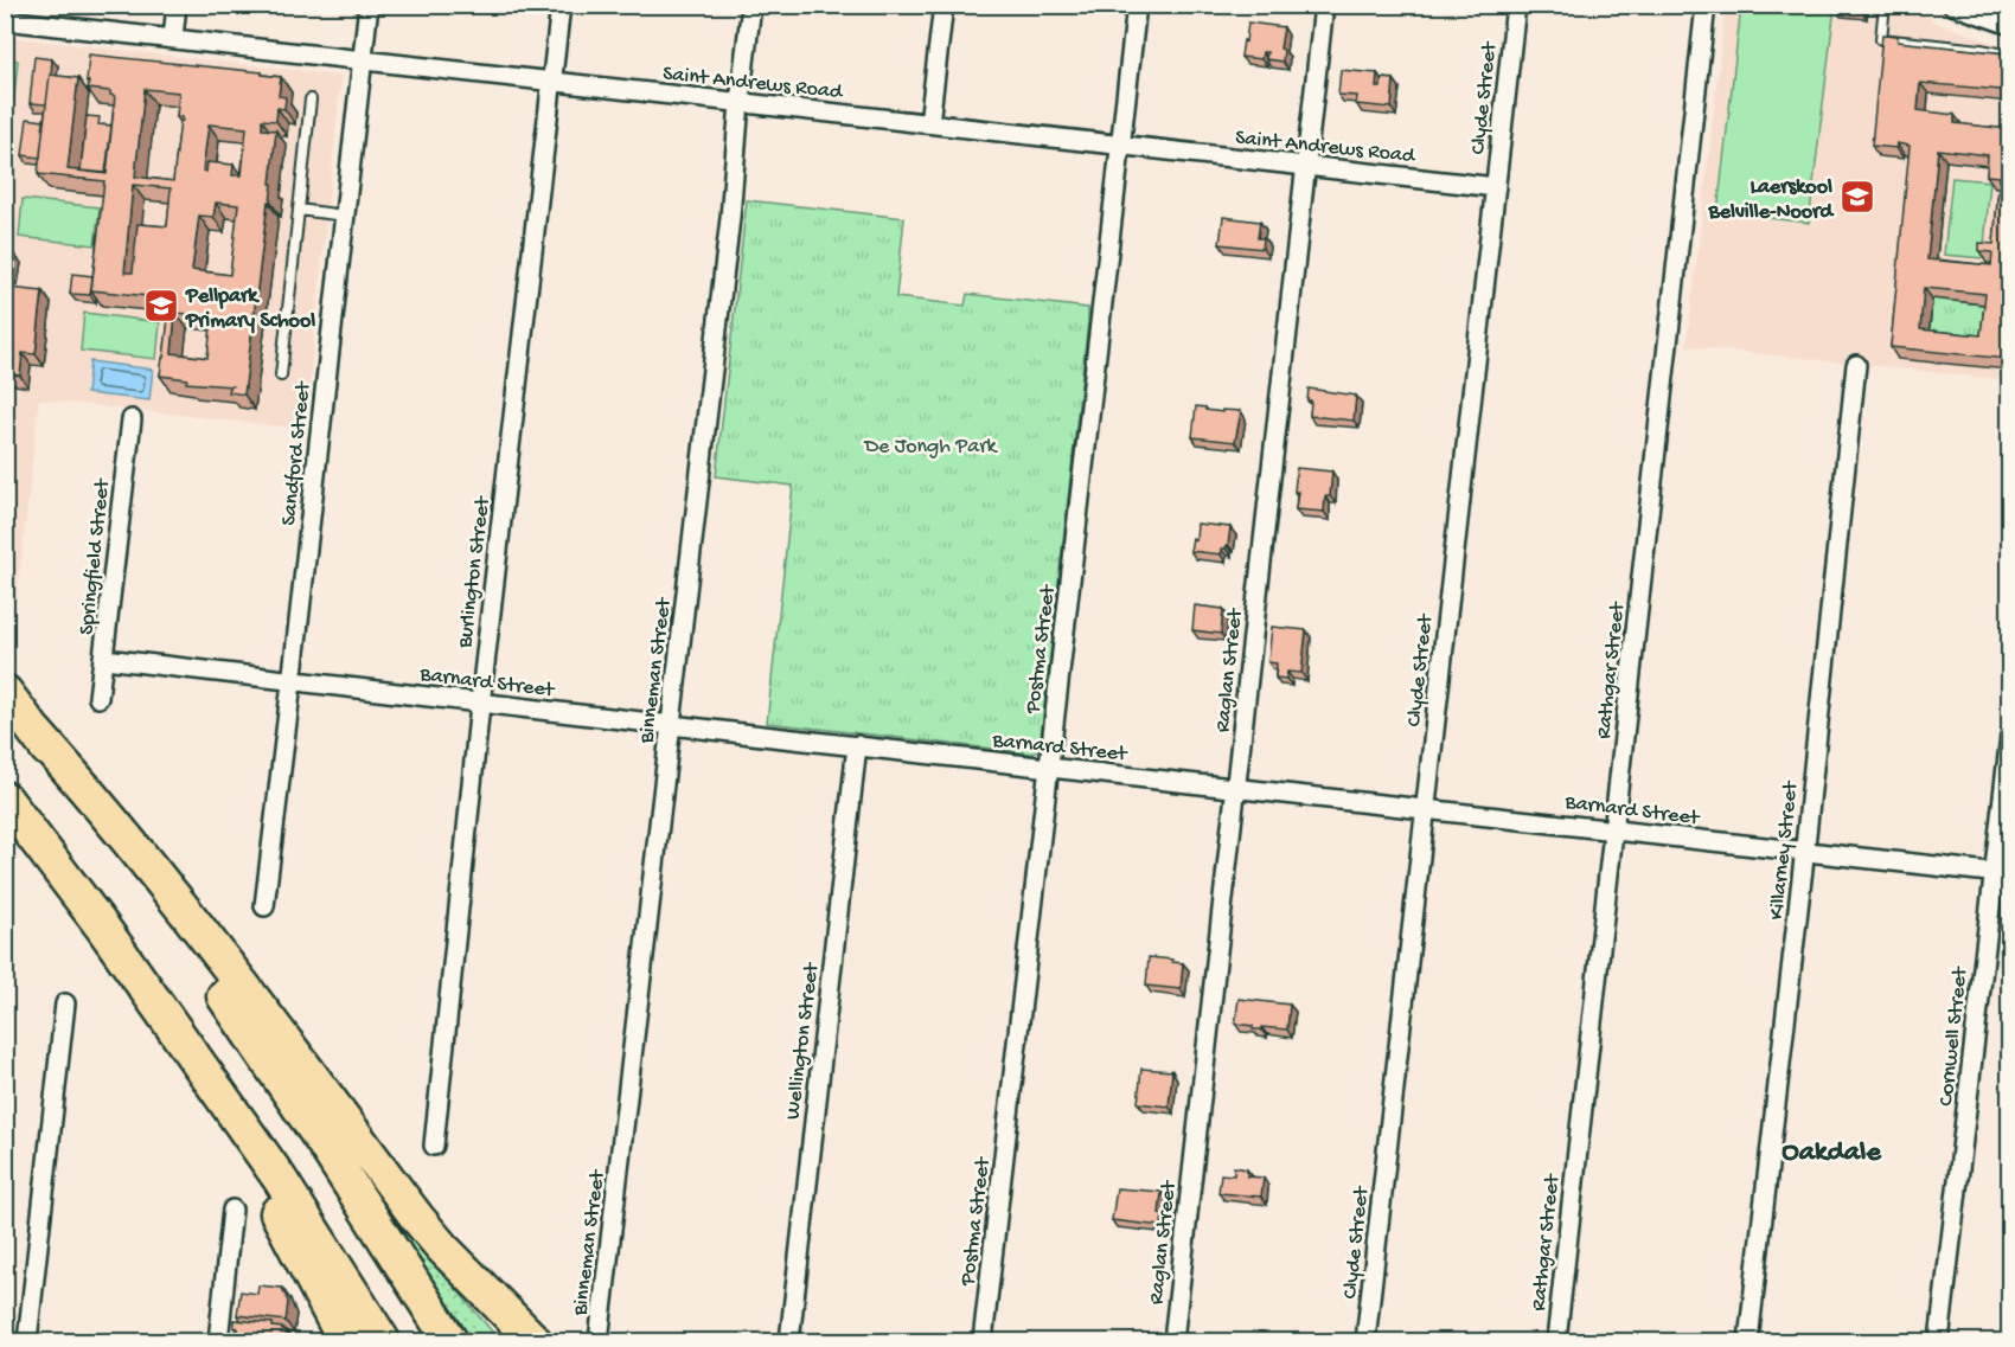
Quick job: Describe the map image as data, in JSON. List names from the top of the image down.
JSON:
{
  "streets": {
    "street": [
      "Saint Andrews Road",
      "Clyde Street",
      "Sandford Street",
      "Springfield Street",
      "Burlington Street",
      "Postma Street",
      "Binneman Street",
      "Raglan Street",
      "Rathgar Street",
      "Barnard Street",
      "Killarney Street",
      "Cornwell Street",
      "Wellington Street"
    ]
  },
  "crossings": [
    ["Saint Andrews Road", "Clyde Street"],
    ["Saint Andrews Road", "Sandford Street"],
    ["Saint Andrews Road", "Burlington Street"],
    ["Saint Andrews Road", "Postma Street"],
    ["Saint Andrews Road", "Binneman Street"],
    ["Saint Andrews Road", "Raglan Street"],
    ["Clyde Street", "Barnard Street"],
    ["Sandford Street", "Barnard Street"],
    ["Springfield Street", "Barnard Street"],
    ["Burlington Street", "Barnard Street"],
    ["Postma Street", "Barnard Street"],
    ["Binneman Street", "Barnard Street"],
    ["Raglan Street", "Barnard Street"],
    ["Rathgar Street", "Barnard Street"],
    ["Barnard Street", "Killarney Street"],
    ["Barnard Street", "Cornwell Street"],
    ["Barnard Street", "Wellington Street"]
  ],
  "districts": ["Oakdale"],
  "parks": ["De Jongh Park"],
  "places": {
    "school or university": ["Laerskool Belville-Noord", "Pellpark Primary School"]
  }
}
